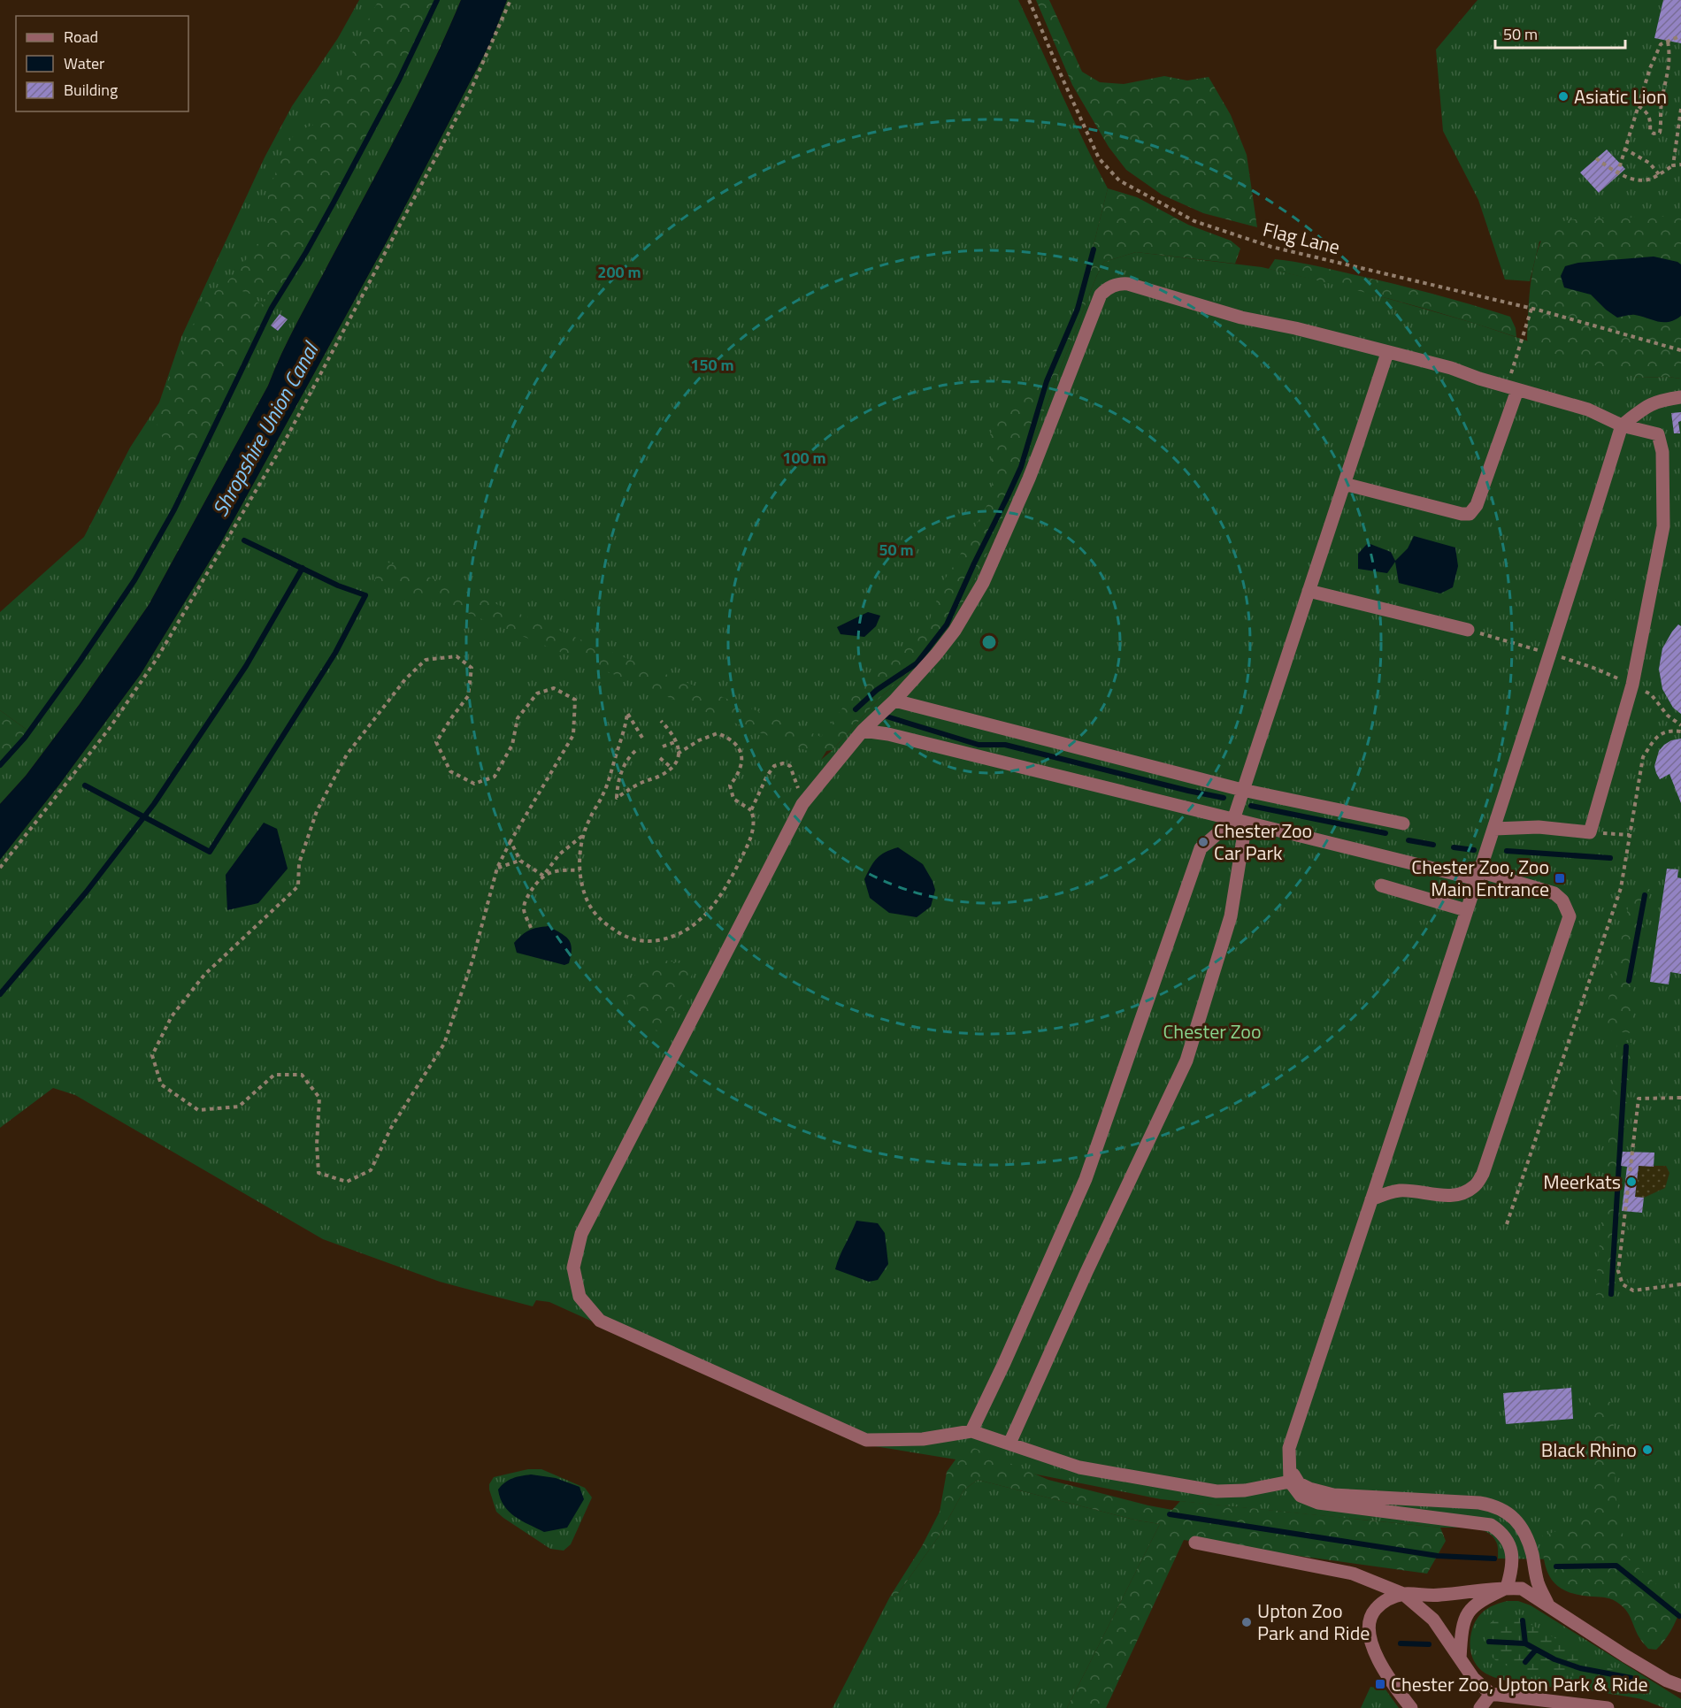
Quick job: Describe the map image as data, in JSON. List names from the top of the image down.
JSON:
{
  "streets": {
    "path": ["Flag Lane"]
  },
  "water": ["Shropshire Union Canal"],
  "parks": ["Chester Zoo"],
  "places": {
    "other": [
      "Asiatic Lion",
      "Chester Zoo Car Park",
      "Meerkats",
      "Black Rhino",
      "Upton Zoo Park and Ride"
    ],
    "transit": ["Chester Zoo, Zoo Main Entrance", "Chester Zoo, Upton Park & Ride"]
  },
  "legend": ["Road", "Water", "Building"],
  "scale_bar": "50 m",
  "rings": [
    "200 m",
    "150 m",
    "100 m",
    "50 m"
  ]
}
